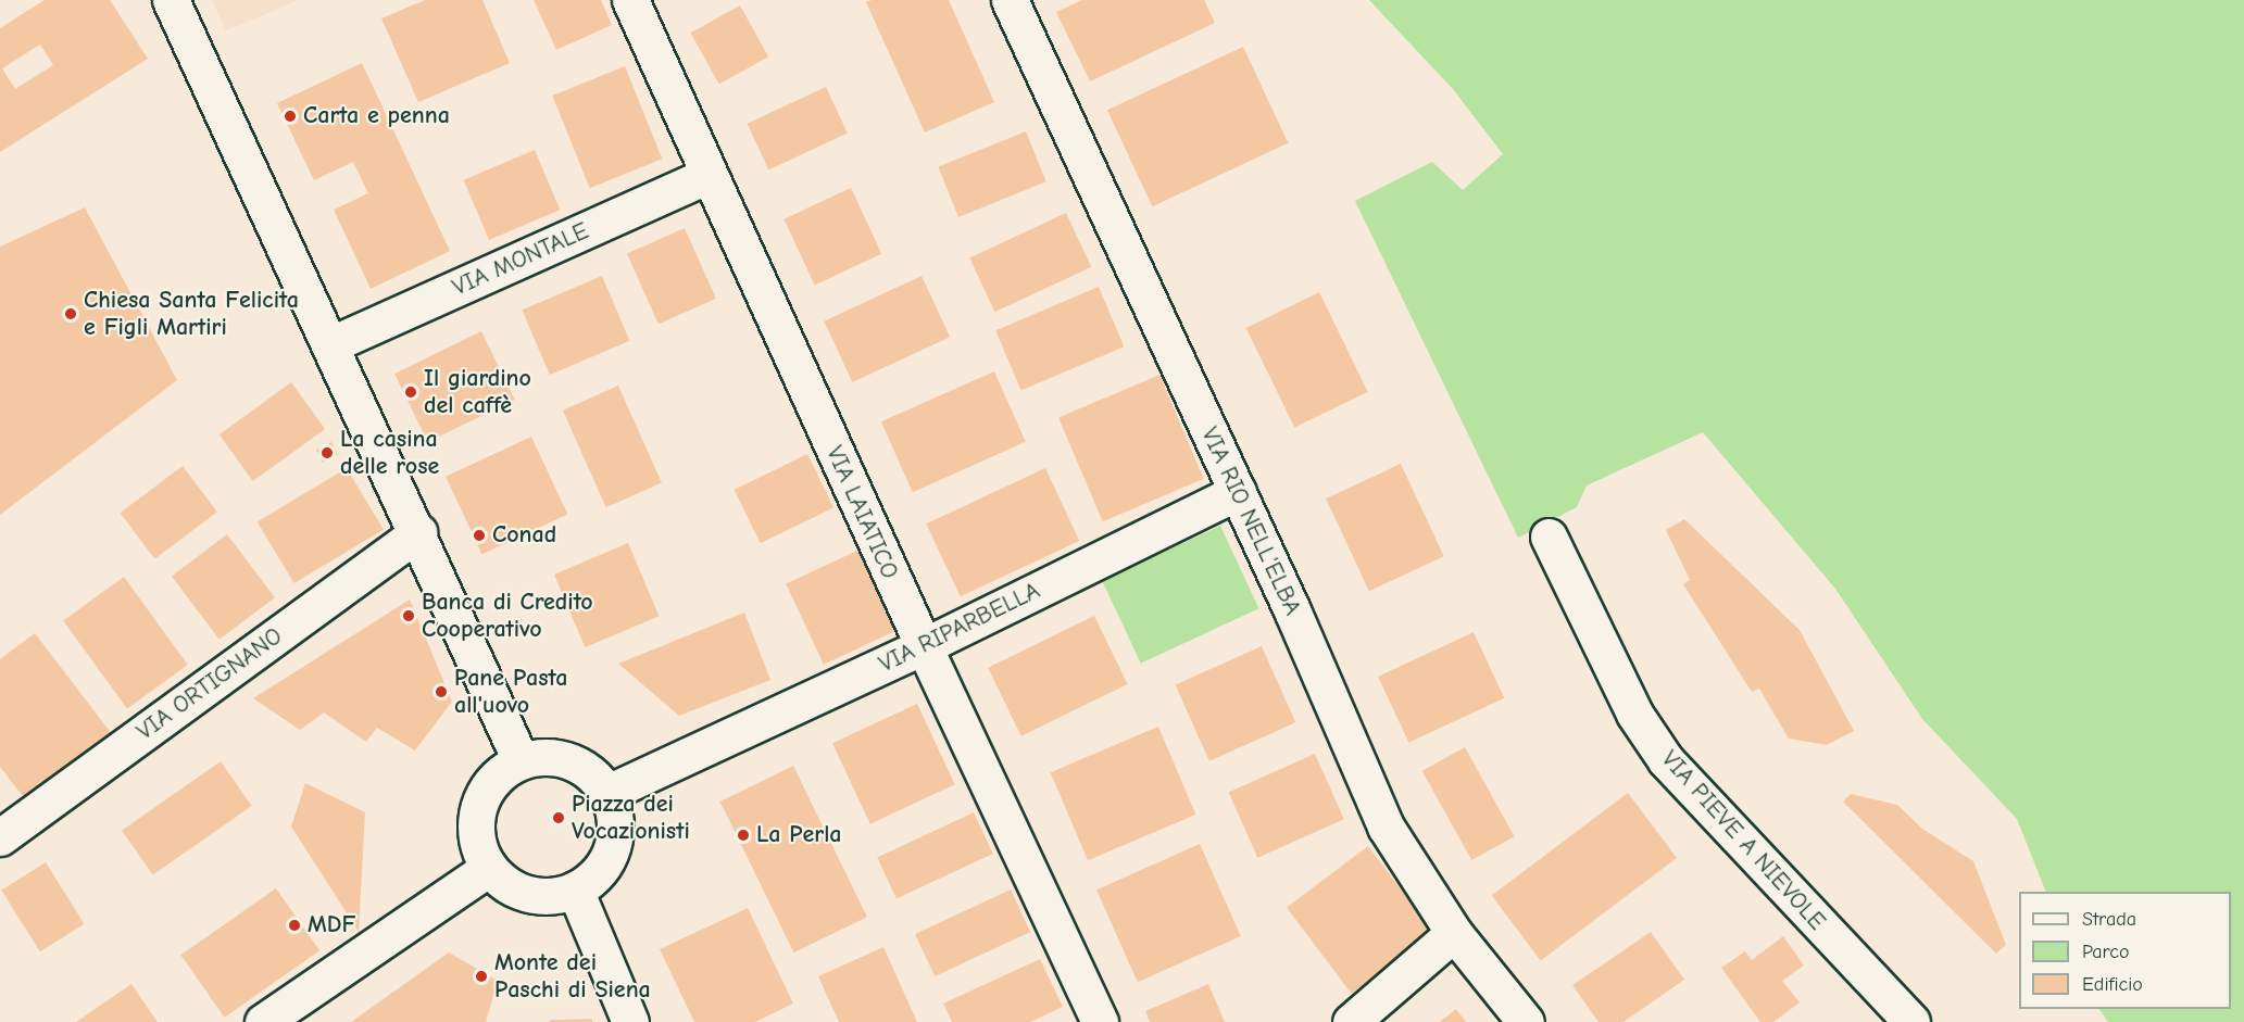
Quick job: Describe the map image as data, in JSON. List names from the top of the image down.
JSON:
{
  "streets": {
    "street": [
      "VIA MONTALE",
      "VIA LAIATICO",
      "VIA RIO NELL'ELBA",
      "VIA RIPARBELLA",
      "VIA ORTIGNANO",
      "VIA PIEVE A NIEVOLE"
    ]
  },
  "crossings": [
    ["VIA MONTALE", "VIA LAIATICO"],
    ["VIA LAIATICO", "VIA RIPARBELLA"],
    ["VIA RIO NELL'ELBA", "VIA RIPARBELLA"]
  ],
  "places": [
    "Carta e penna",
    "Chiesa Santa Felicita e Figli Martiri",
    "Il giardino del caffè",
    "La casina delle rose",
    "Conad",
    "Banca di Credito Cooperativo",
    "Pane Pasta all'uovo",
    "Piazza dei Vocazionisti",
    "La Perla",
    "MDF",
    "Monte dei Paschi di Siena"
  ],
  "legend": ["Strada", "Parco", "Edificio"]
}
